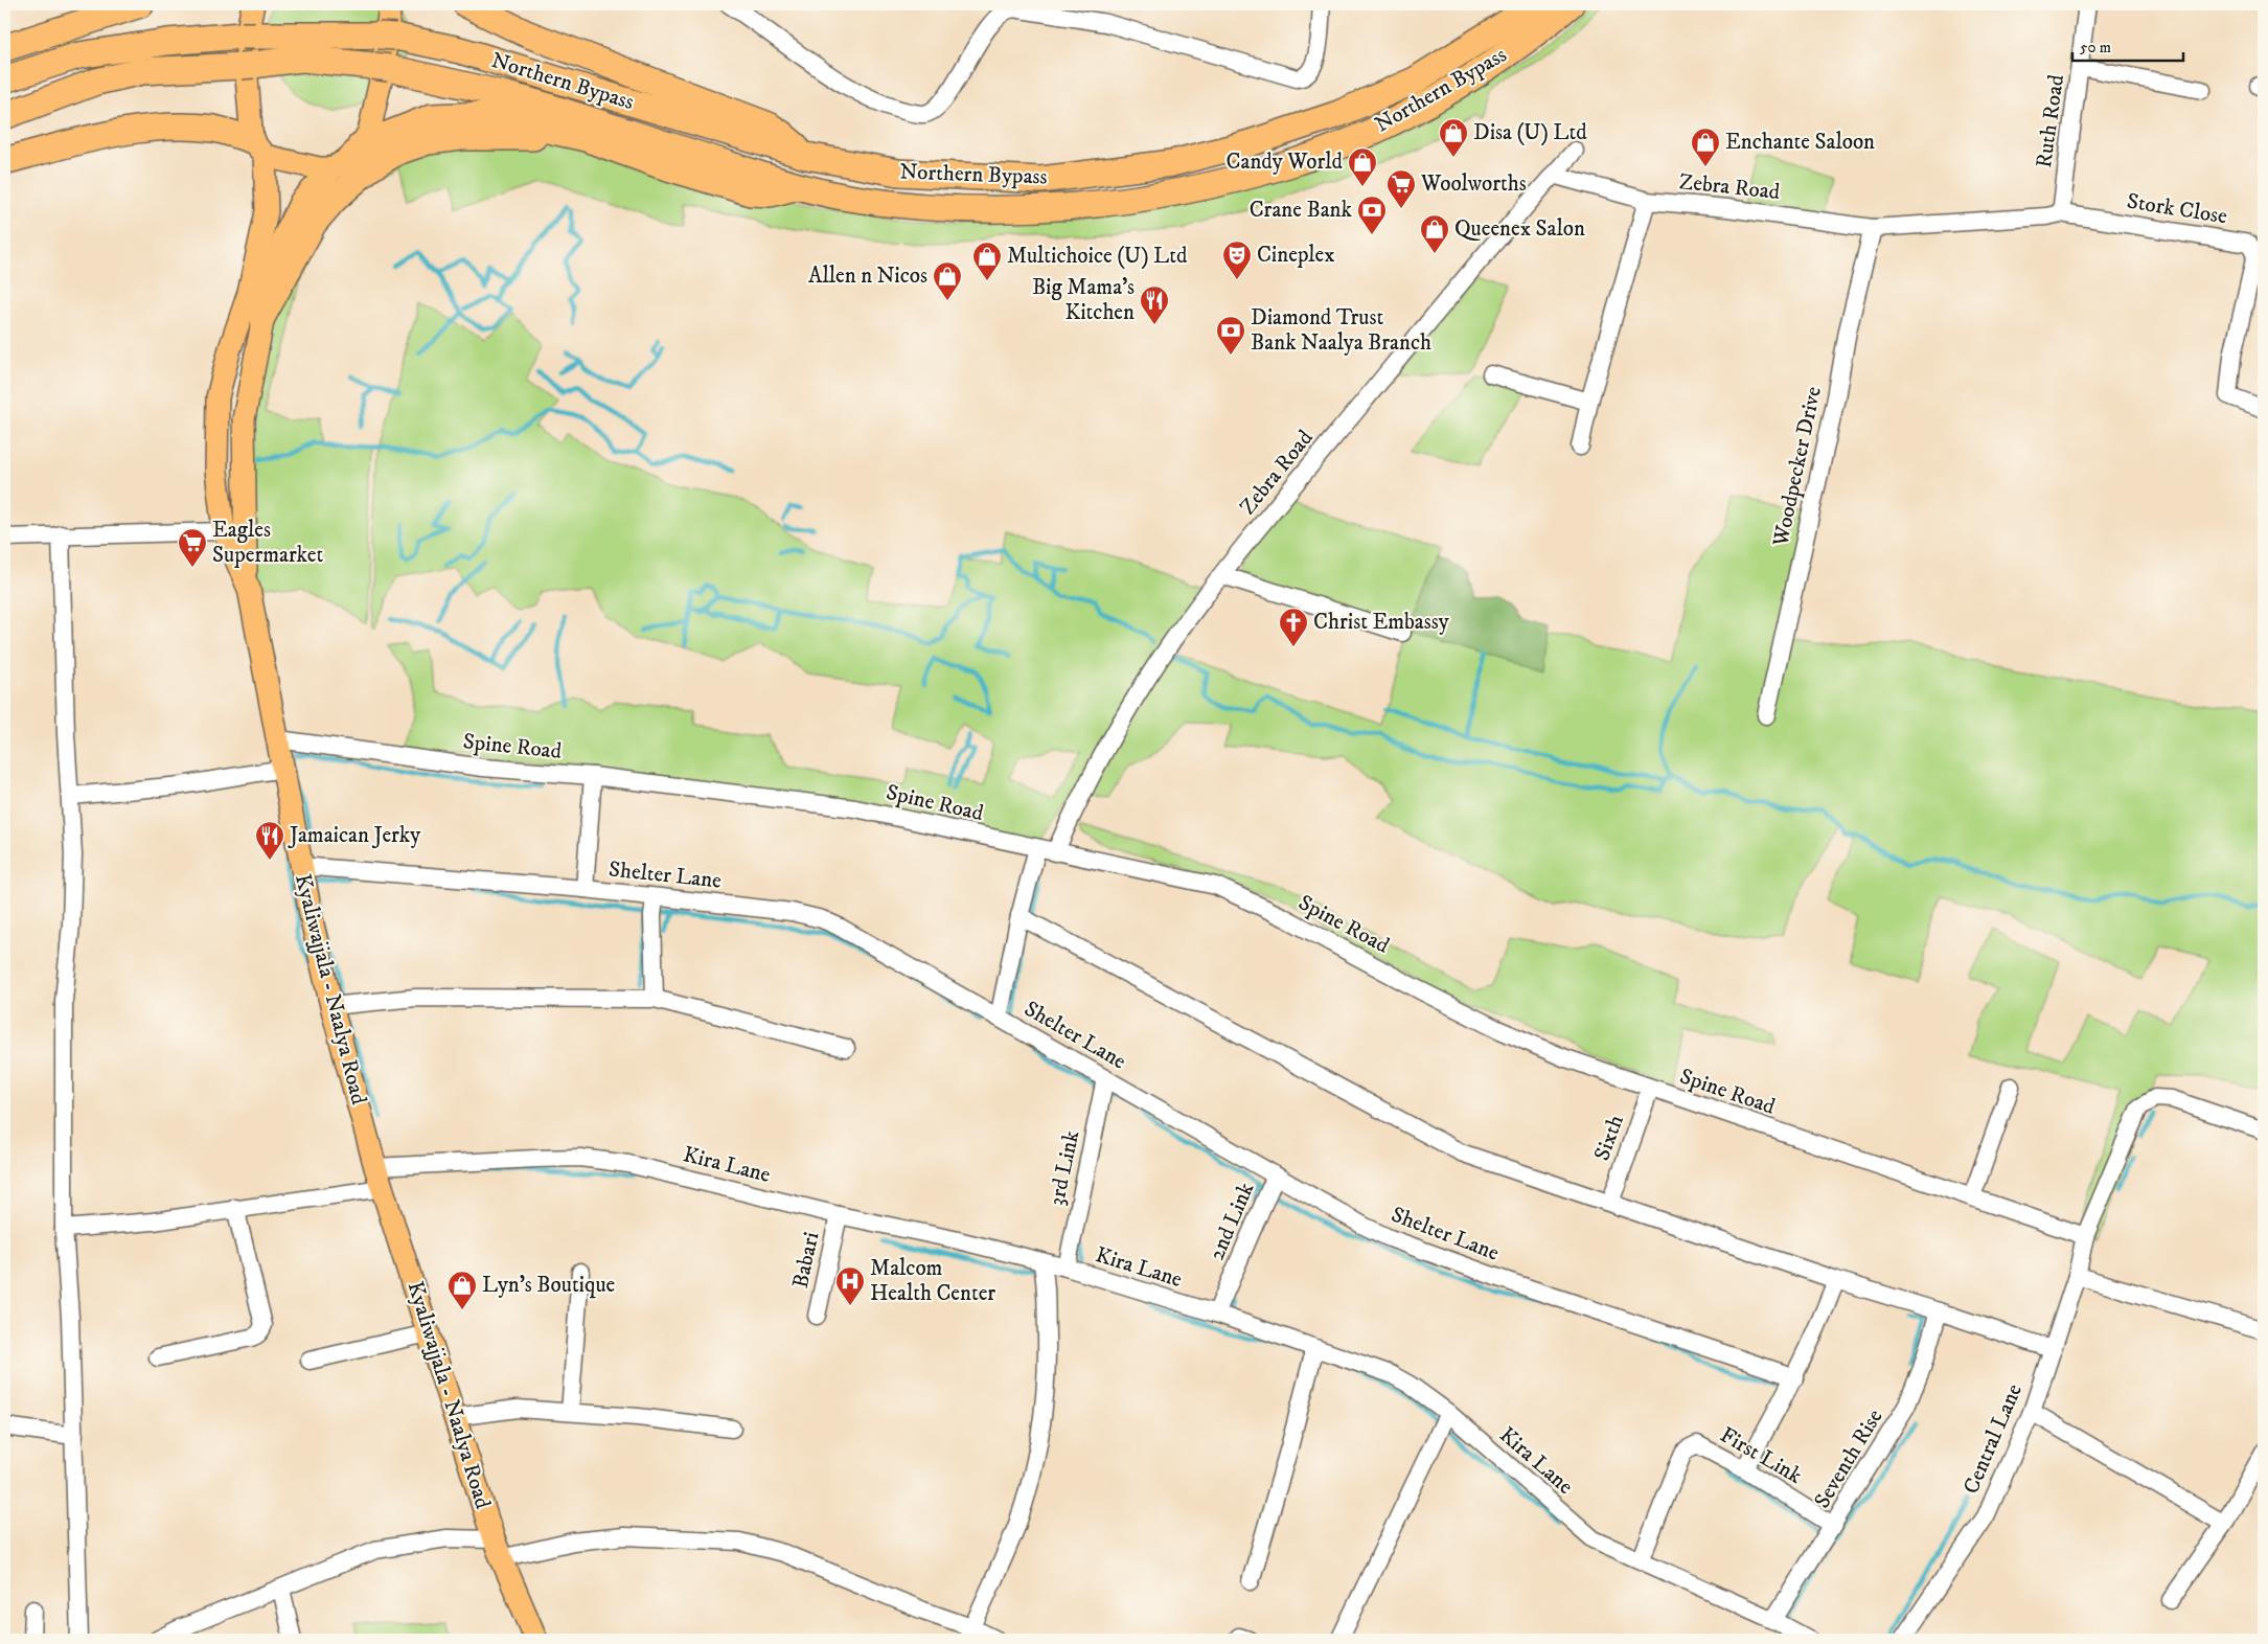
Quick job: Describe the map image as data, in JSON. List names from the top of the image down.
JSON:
{
  "streets": {
    "highway": ["Northern Bypass"],
    "main road": ["Kyaliwajjala - Naalya Road"],
    "street": [
      "Ruth Road",
      "Zebra Road",
      "Stork Close",
      "Woodpecker Drive",
      "Spine Road",
      "Shelter Lane",
      "Sixth",
      "Kira Lane",
      "3rd Link",
      "2nd Link",
      "Babari",
      "Central Lane",
      "First Link",
      "Seventh Rise"
    ]
  },
  "crossings": [
    ["Ruth Road", "Zebra Road"],
    ["Ruth Road", "Stork Close"],
    ["Zebra Road", "Stork Close"],
    ["Zebra Road", "Woodpecker Drive"],
    ["Zebra Road", "Spine Road"],
    ["Spine Road", "Kyaliwajjala - Naalya Road"],
    ["Spine Road", "Sixth"],
    ["Spine Road", "Central Lane"],
    ["Shelter Lane", "Kyaliwajjala - Naalya Road"],
    ["Shelter Lane", "3rd Link"],
    ["Shelter Lane", "2nd Link"],
    ["Kyaliwajjala - Naalya Road", "Kira Lane"],
    ["Kira Lane", "3rd Link"],
    ["Kira Lane", "2nd Link"],
    ["Kira Lane", "Babari"],
    ["Kira Lane", "First Link"],
    ["Kira Lane", "Seventh Rise"],
    ["First Link", "Seventh Rise"]
  ],
  "places": {
    "shop": [
      "Disa (U) Ltd",
      "Enchante Saloon",
      "Candy World",
      "Queenex Salon",
      "Multichoice (U) Ltd",
      "Allen n Nicos",
      "Lyn's Boutique"
    ],
    "supermarket": ["Woolworths", "Eagles Supermarket"],
    "bank": ["Crane Bank", "Diamond Trust Bank Naalya Branch"],
    "theatre": ["Cineplex"],
    "restaurant": ["Big Mama’s Kitchen", "Jamaican Jerky"],
    "church": ["Christ Embassy"],
    "hospital": ["Malcom Health Center"]
  },
  "scale_bar": "50 m"
}
